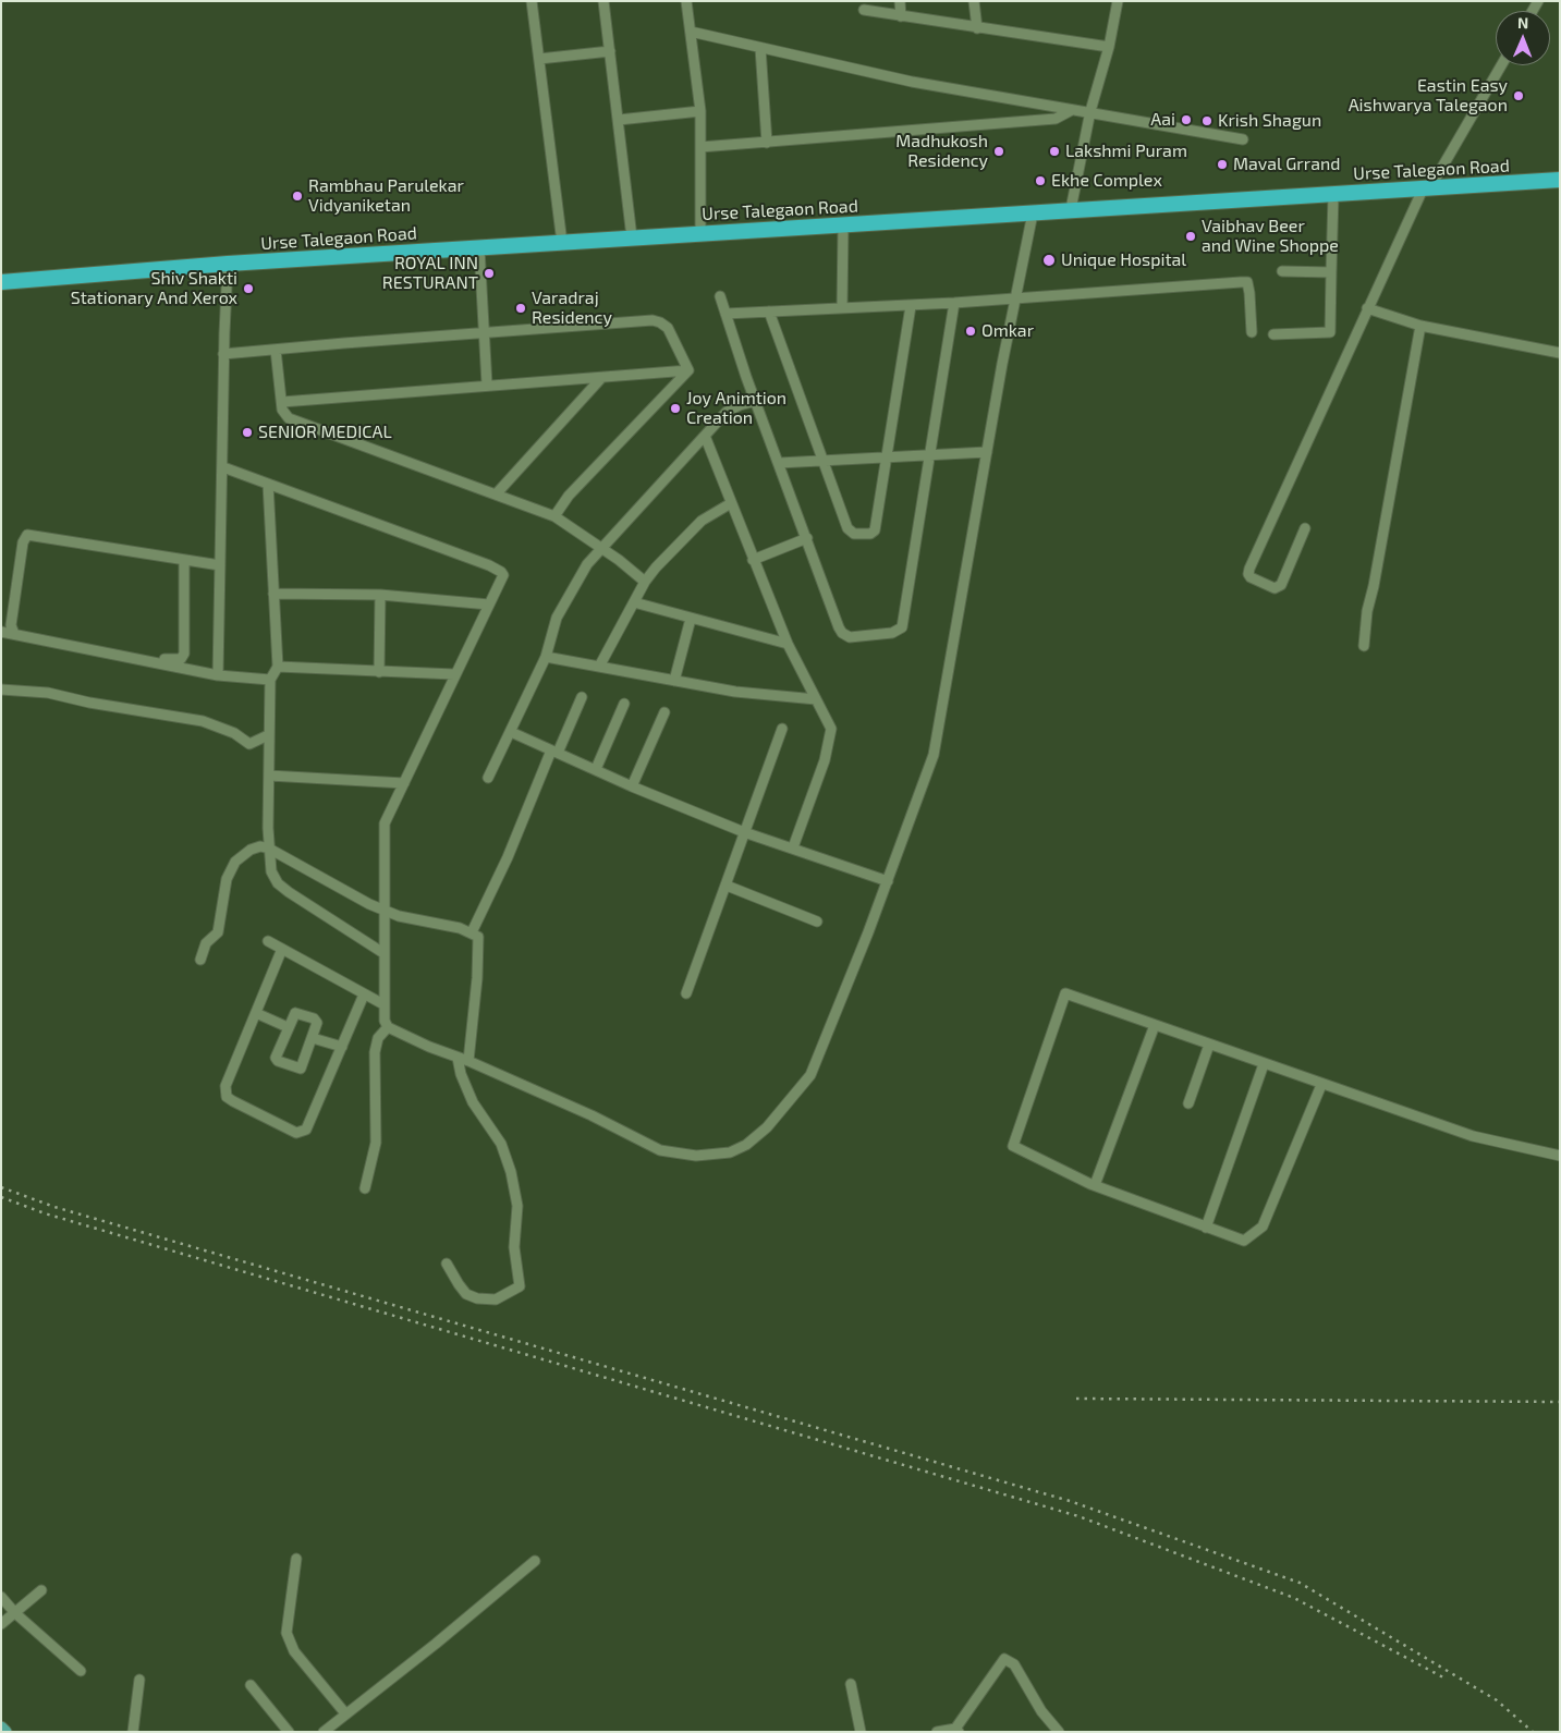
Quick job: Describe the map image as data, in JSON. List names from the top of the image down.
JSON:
{
  "streets": {
    "highway": ["Urse Talegaon Road"]
  },
  "places": [
    "Eastin Easy Aishwarya Talegaon",
    "Aai",
    "Krish Shagun",
    "Madhukosh Residency",
    "Lakshmi Puram",
    "Maval Grrand",
    "Ekhe Complex",
    "Rambhau Parulekar Vidyaniketan",
    "Vaibhav Beer and Wine Shoppe",
    "Unique Hospital",
    "ROYAL INN RESTURANT",
    "Shiv Shakti Stationary And Xerox",
    "Varadraj Residency",
    "Omkar",
    "Joy Animtion Creation",
    "SENIOR MEDICAL"
  ],
  "north": "top"
}
